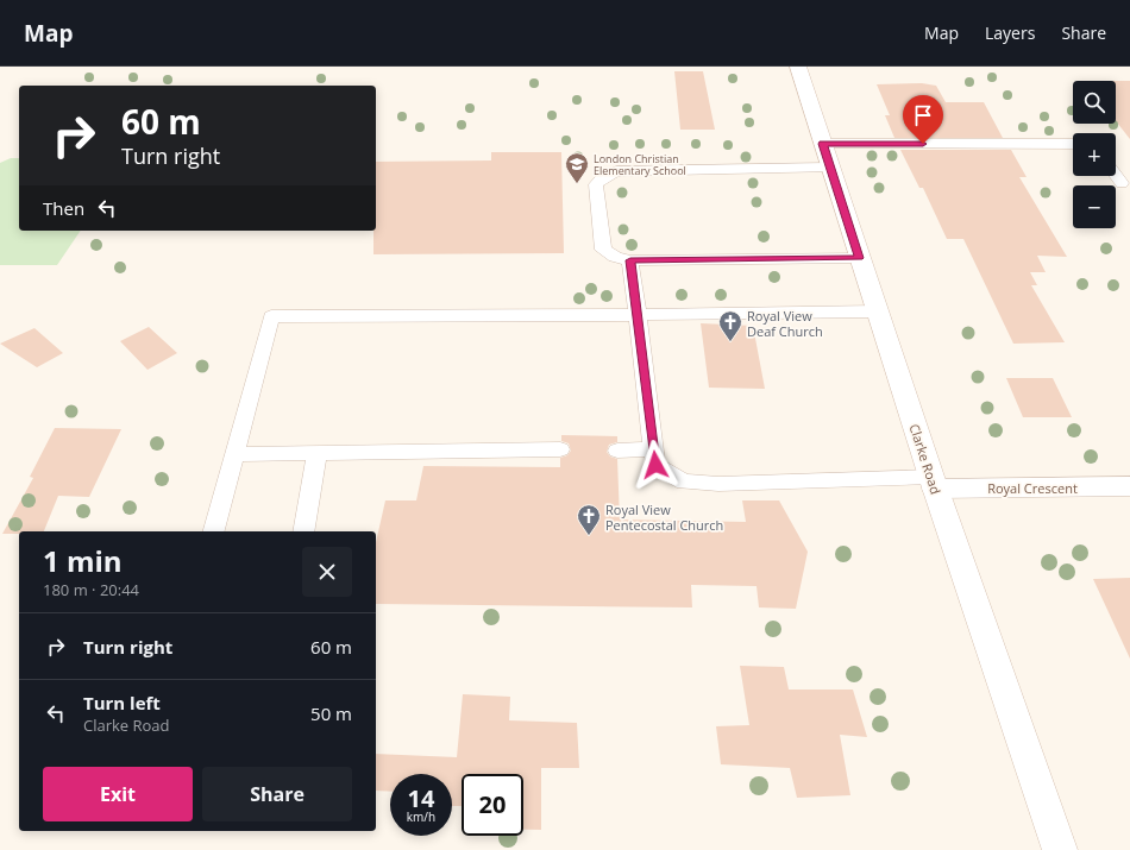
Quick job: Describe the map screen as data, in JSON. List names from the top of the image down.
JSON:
{
  "streets": {
    "main road": ["Clarke Road", "Royal Crescent"]
  },
  "crossings": [
    ["Clarke Road", "Royal Crescent"]
  ],
  "places": {
    "school or university": ["London Christian Elementary School"],
    "church": ["Royal View Deaf Church", "Royal View Pentecostal Church"]
  },
  "page": {
    "header": "Map",
    "nav": ["Map", "Layers", "Share"],
    "map_buttons": ["+", "−"],
    "turn": ["60 m", "Turn right"],
    "then": "Then",
    "heading": ["1 min", "180 m · 20:44"],
    "list": [
      {
        "name": "Turn right",
        "value": "60 m"
      },
      {
        "name": "Turn left",
        "note": "Clarke Road",
        "value": "50 m"
      }
    ],
    "buttons": ["Exit", "Share"],
    "speed": "14 km/h",
    "limit": "20"
  }
}
